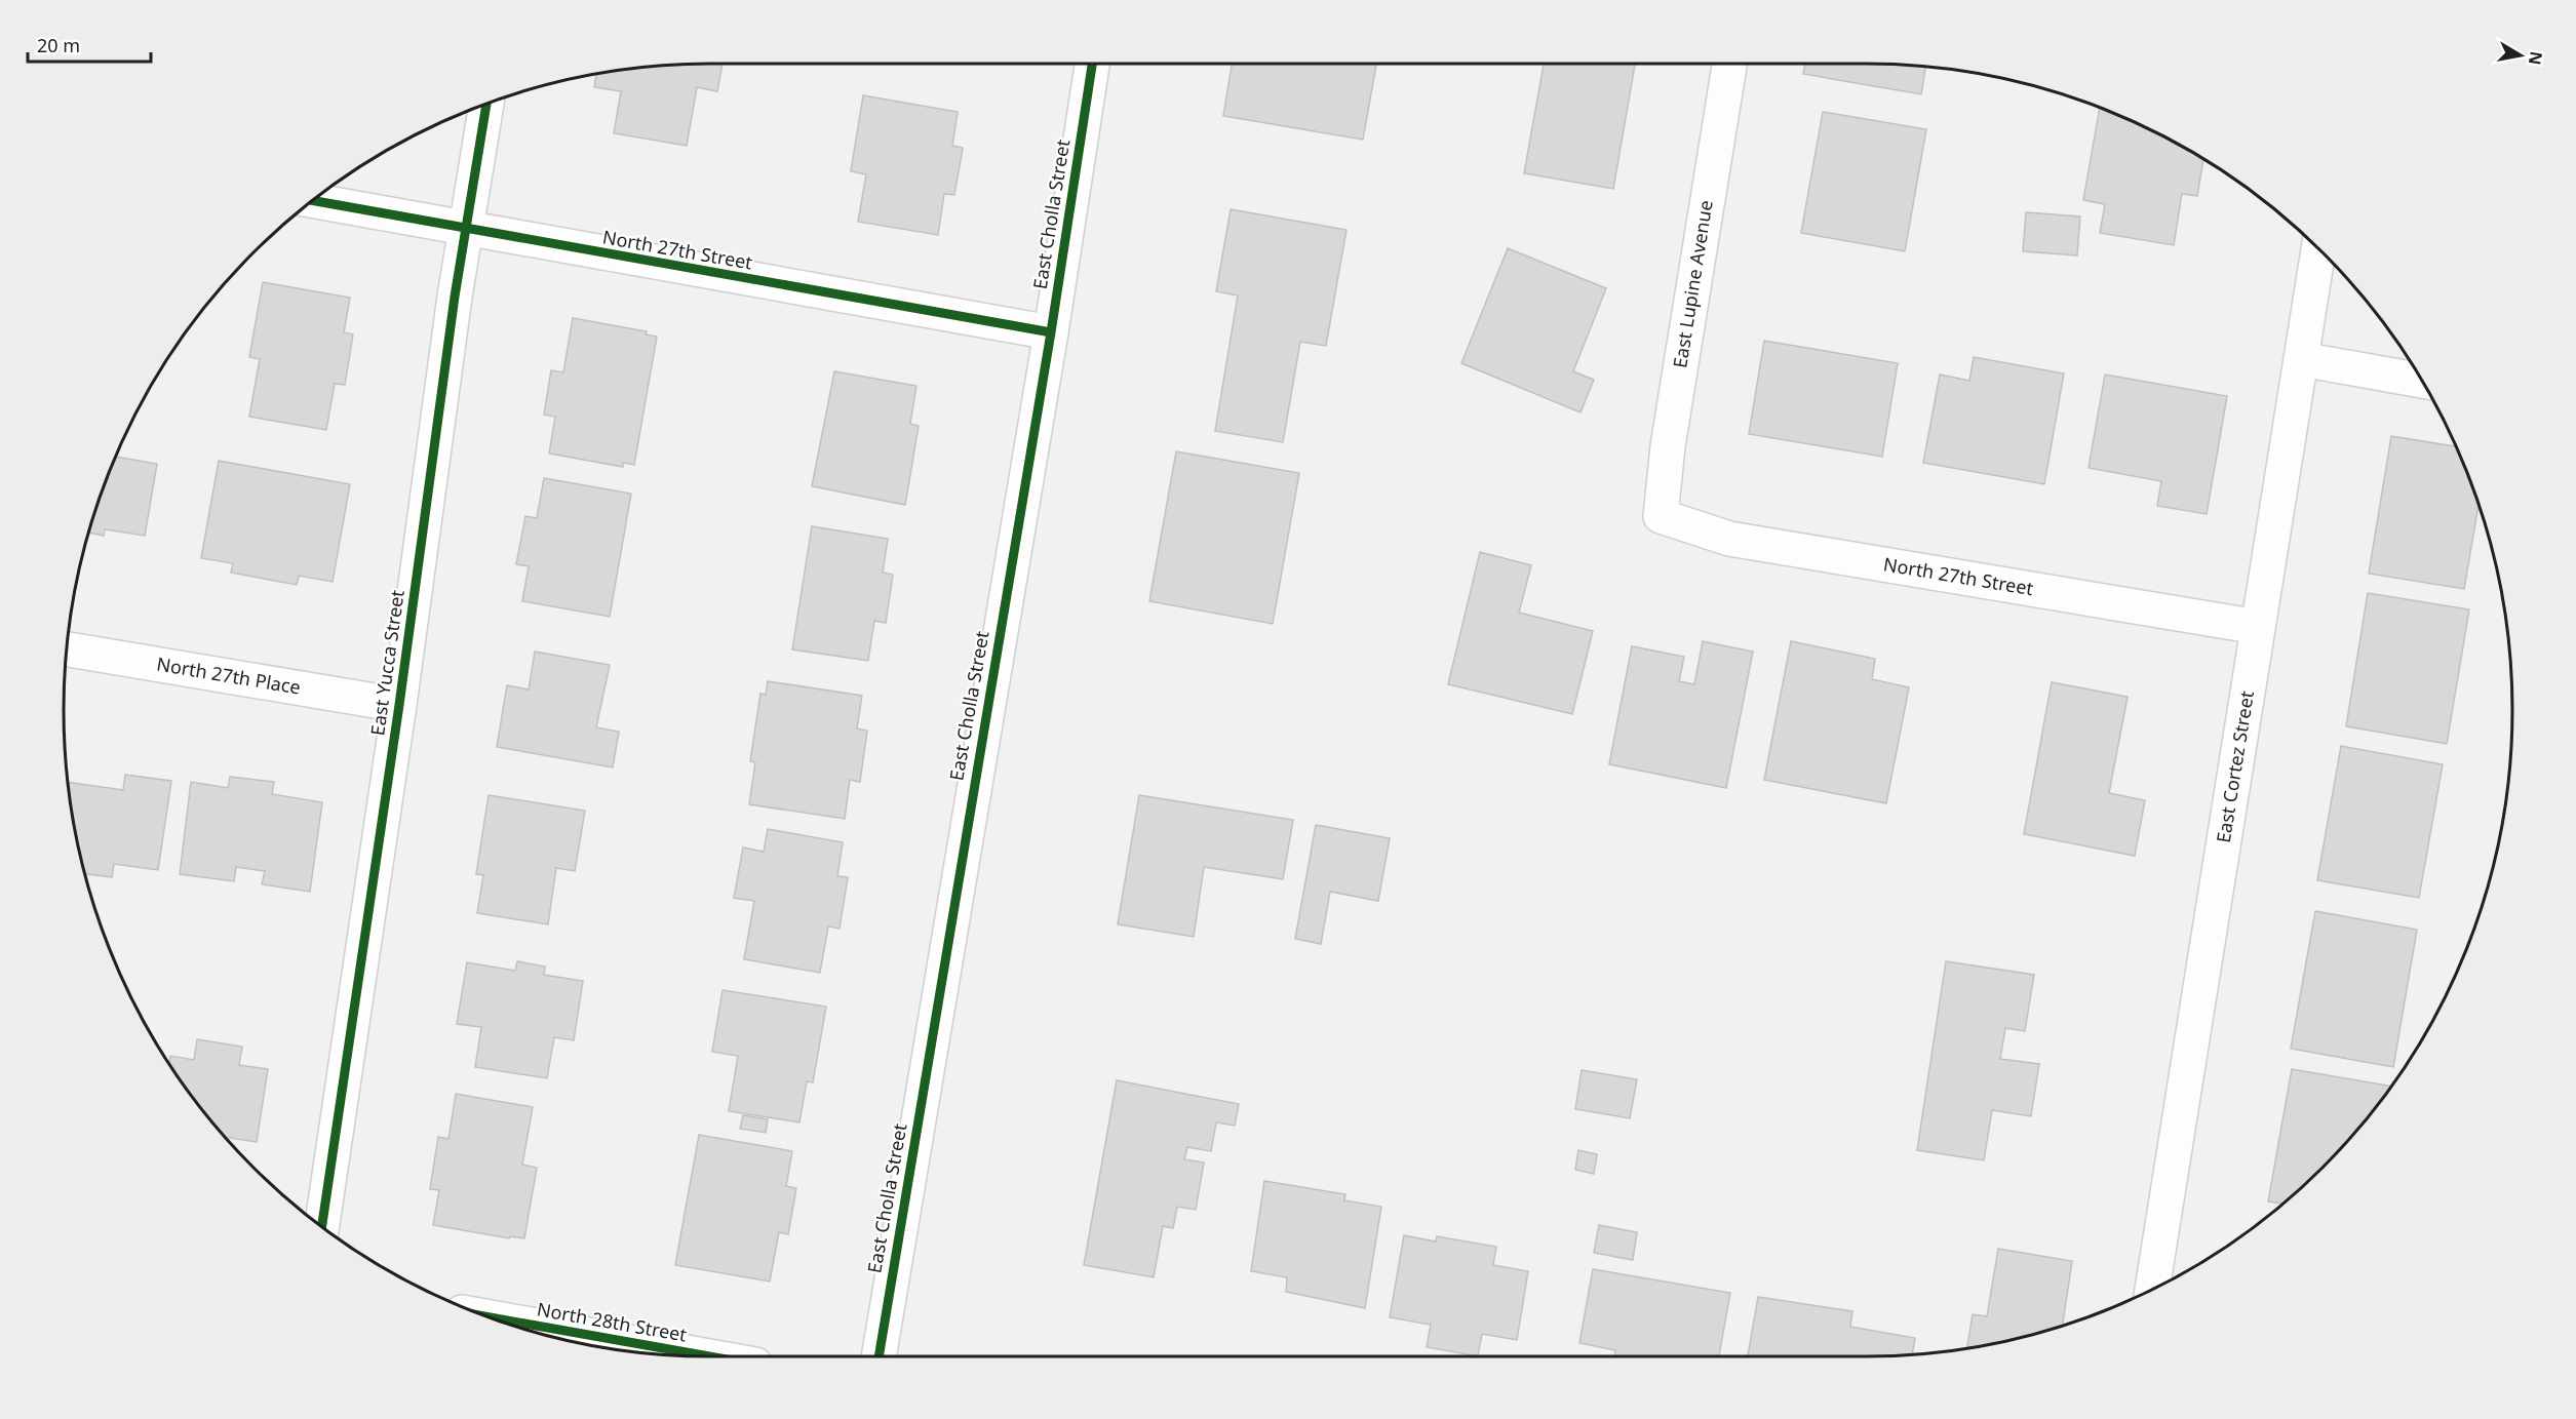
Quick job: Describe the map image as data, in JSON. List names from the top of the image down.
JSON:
{
  "streets": {
    "street": [
      "East Cholla Street",
      "North 27th Street",
      "East Lupine Avenue",
      "East Yucca Street",
      "North 27th Place",
      "East Cortez Street",
      "North 28th Street"
    ]
  },
  "crossings": [
    ["East Cholla Street", "North 27th Street"],
    ["North 27th Street", "East Lupine Avenue"],
    ["North 27th Street", "East Yucca Street"],
    ["North 27th Street", "East Cortez Street"],
    ["East Yucca Street", "North 27th Place"]
  ],
  "scale_bar": "20 m",
  "north": "right"
}
